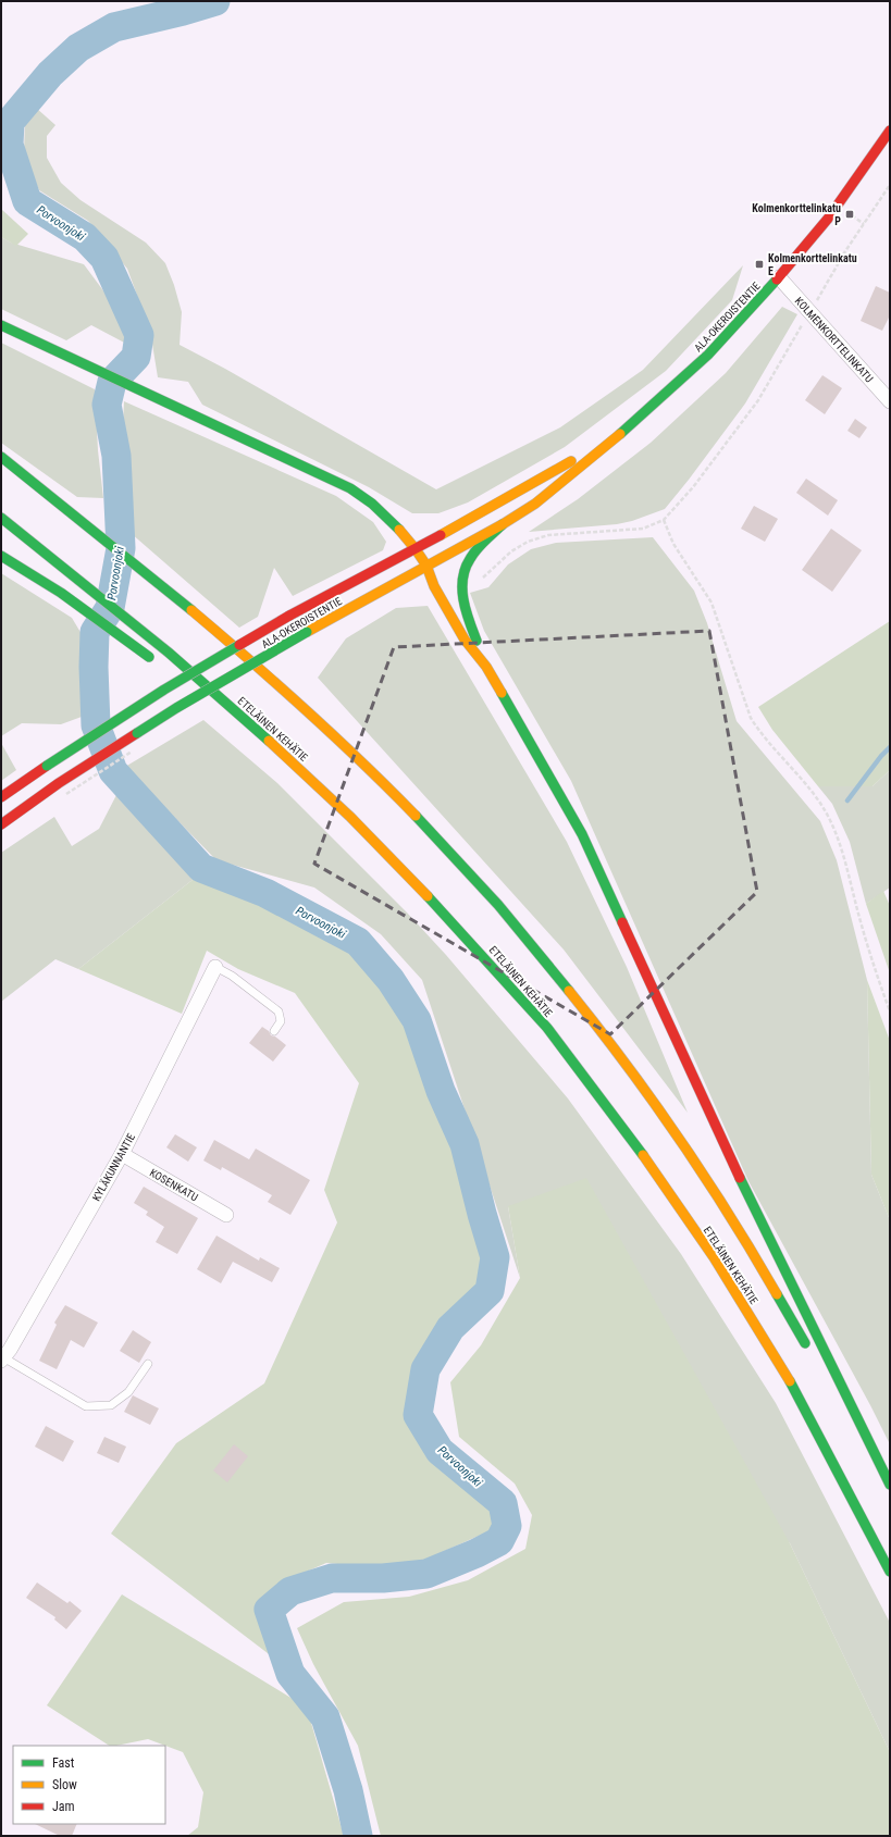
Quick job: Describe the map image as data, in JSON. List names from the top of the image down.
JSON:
{
  "streets": {
    "main road": ["ALA-OKEROISTENTIE", "ETELÄINEN KEHÄTIE"],
    "street": ["KOLMENKORTTELINKATU", "KYLÄKUNNANTIE", "KOSENKATU"]
  },
  "crossings": [
    ["ALA-OKEROISTENTIE", "KOLMENKORTTELINKATU"],
    ["KYLÄKUNNANTIE", "KOSENKATU"]
  ],
  "water": ["Porvoonjoki"],
  "places": {
    "transit": ["Kolmenkorttelinkatu P", "Kolmenkorttelinkatu E"]
  },
  "legend": ["Fast", "Slow", "Jam"]
}
